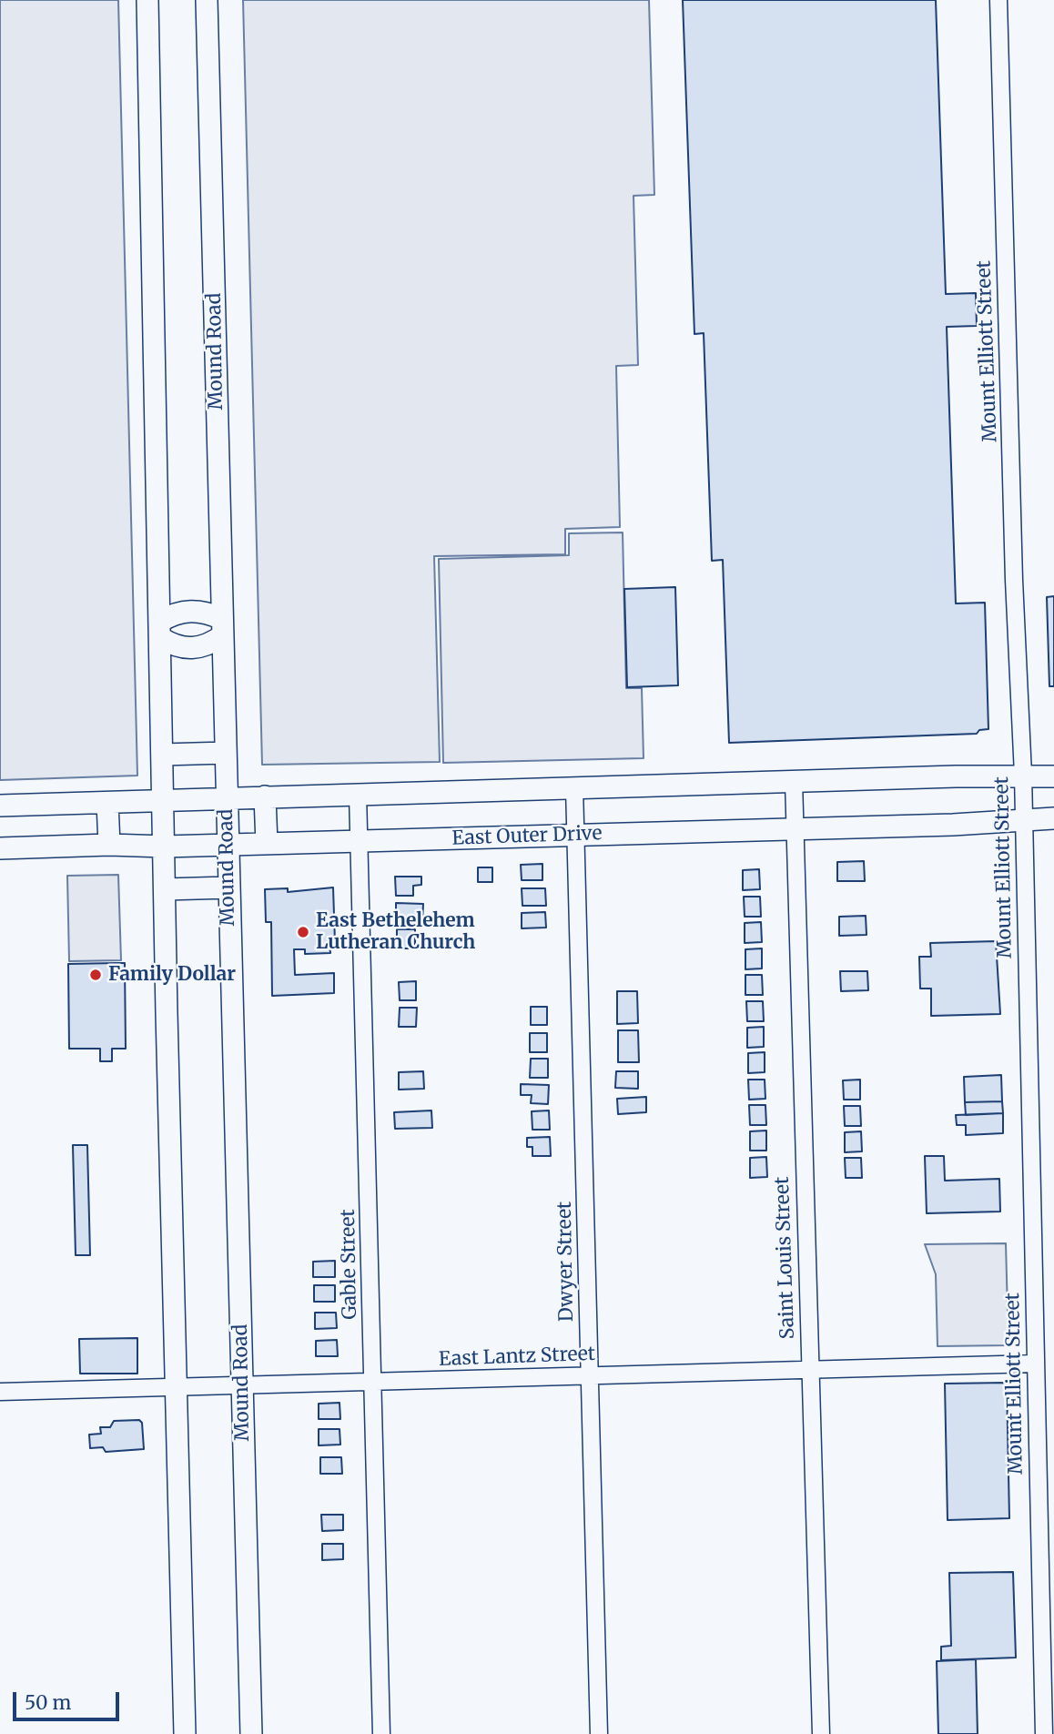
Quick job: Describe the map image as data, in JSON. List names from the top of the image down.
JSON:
{
  "streets": {
    "main road": ["Mound Road", "East Outer Drive"],
    "street": [
      "Mount Elliott Street",
      "Saint Louis Street",
      "Dwyer Street",
      "Gable Street",
      "East Lantz Street"
    ]
  },
  "crossings": [
    ["Mound Road", "East Outer Drive"],
    ["Mound Road", "East Lantz Street"],
    ["Mount Elliott Street", "East Outer Drive"],
    ["Mount Elliott Street", "East Lantz Street"],
    ["East Outer Drive", "Saint Louis Street"],
    ["East Outer Drive", "Dwyer Street"],
    ["East Outer Drive", "Gable Street"],
    ["Saint Louis Street", "East Lantz Street"],
    ["Dwyer Street", "East Lantz Street"],
    ["Gable Street", "East Lantz Street"]
  ],
  "places": ["East Bethelehem Lutheran Church", "Family Dollar"],
  "scale_bar": "50 m"
}
